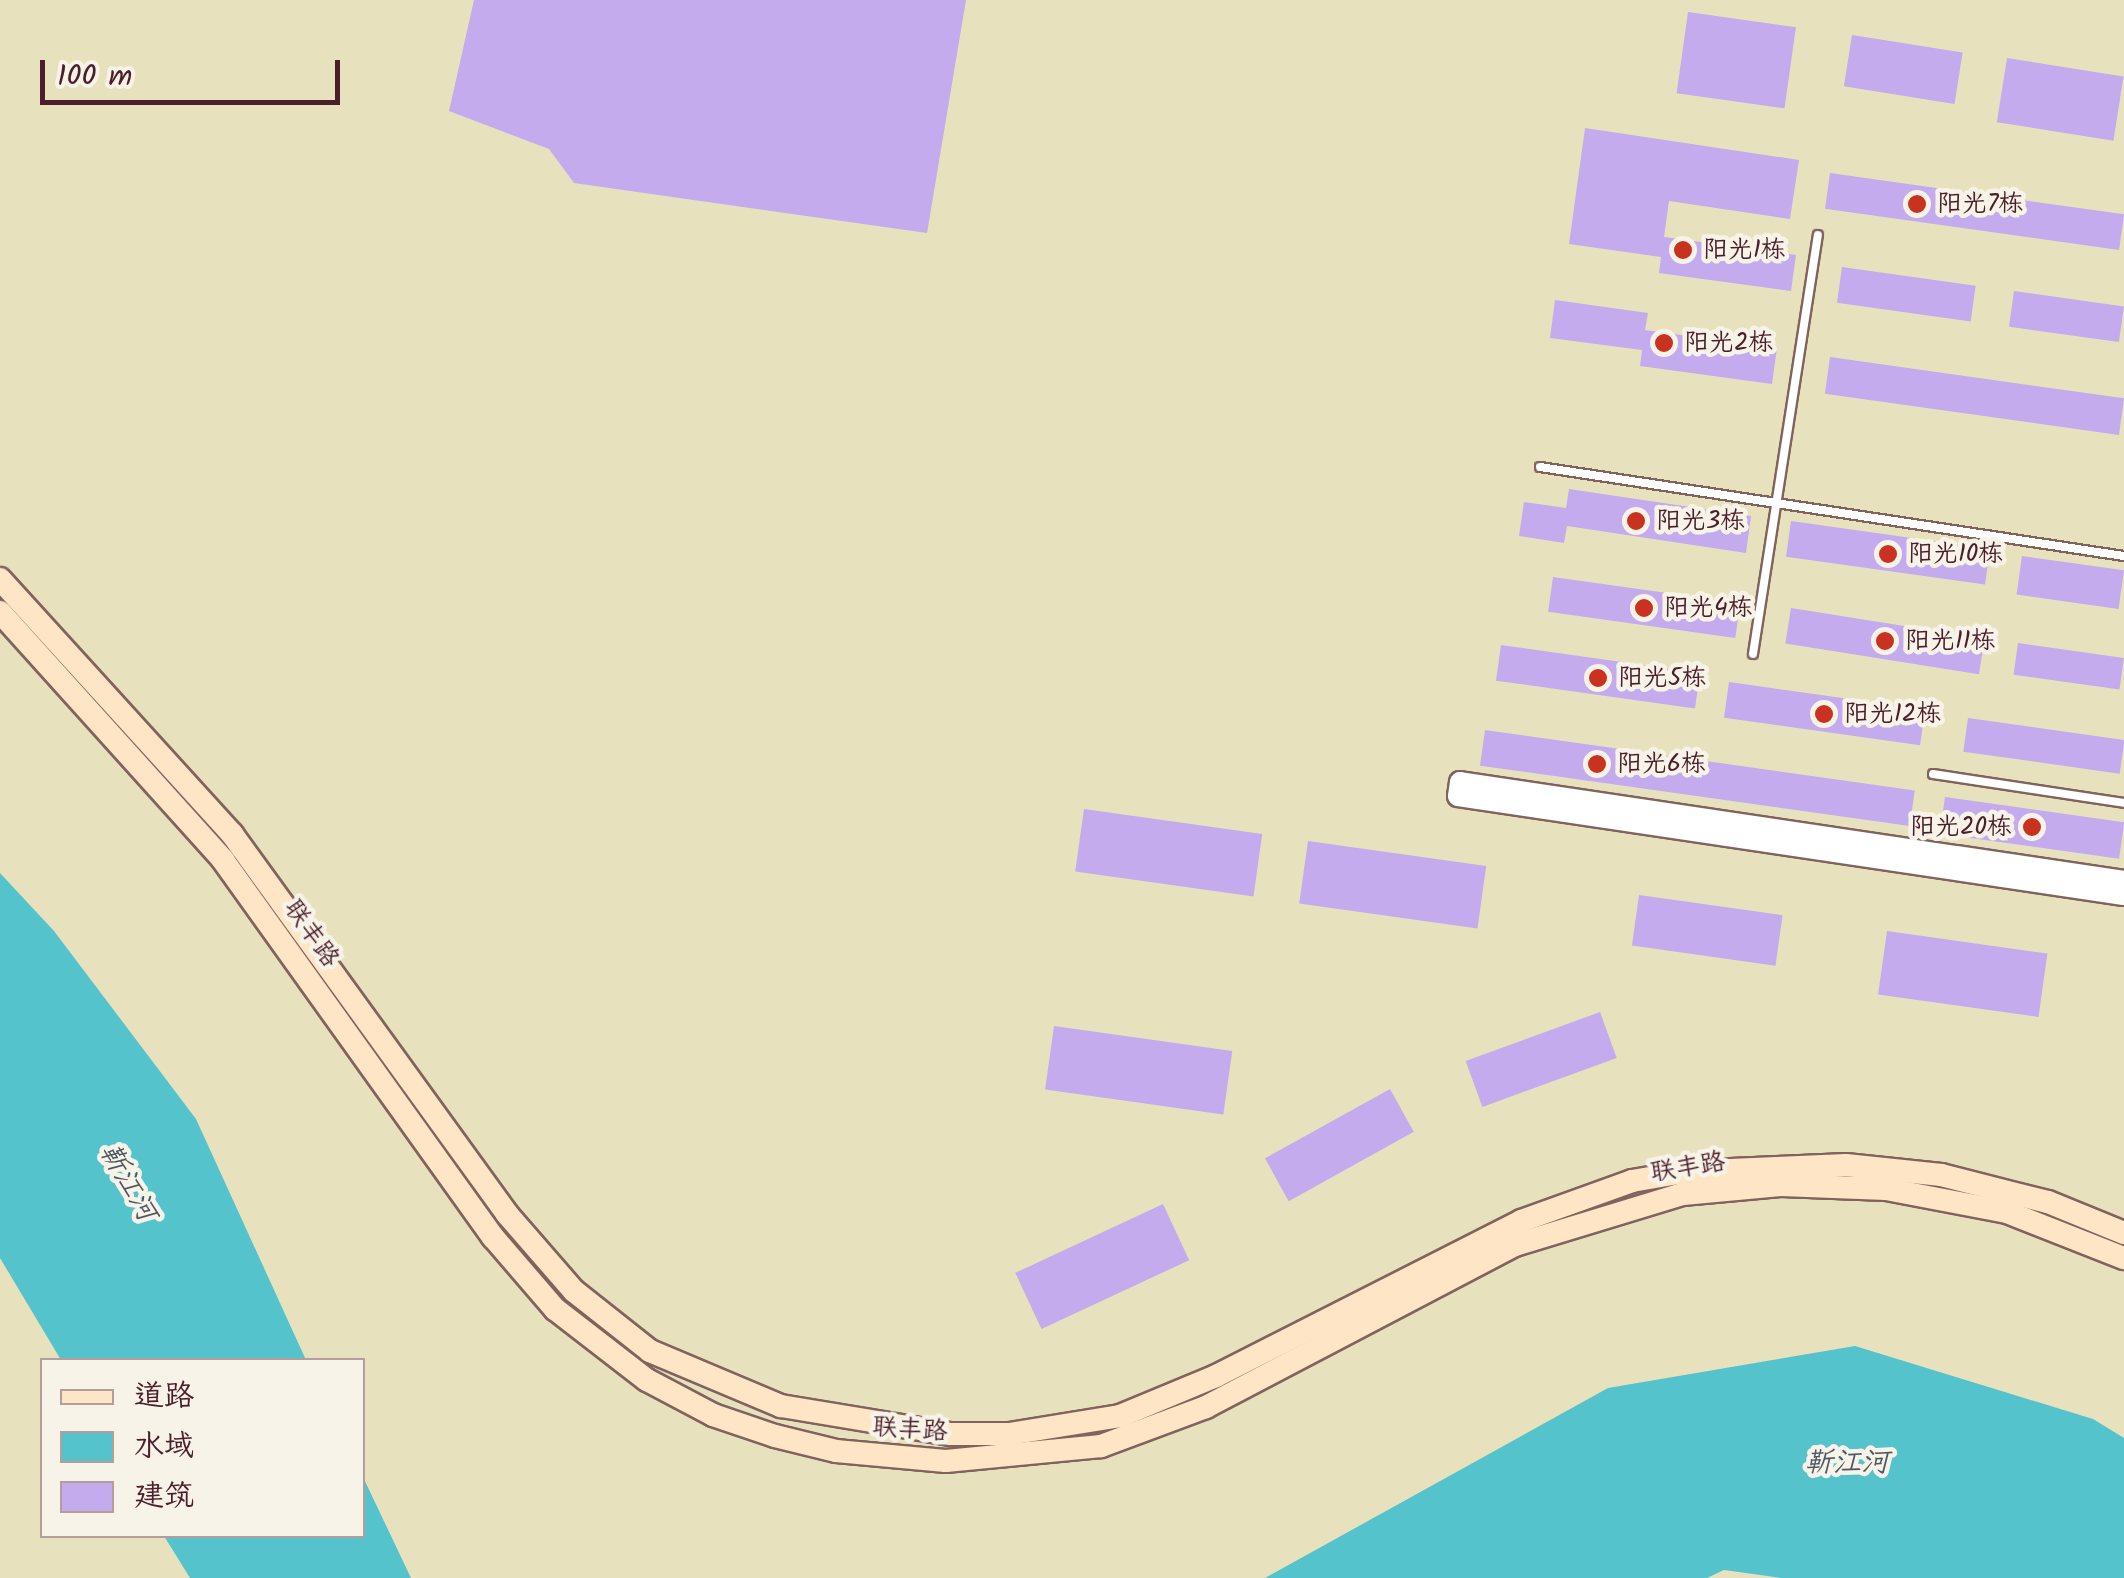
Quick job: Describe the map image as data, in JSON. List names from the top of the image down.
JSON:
{
  "streets": {
    "main road": ["联丰路"]
  },
  "water": ["靳江河"],
  "places": [
    "阳光7栋",
    "阳光1栋",
    "阳光2栋",
    "阳光3栋",
    "阳光10栋",
    "阳光4栋",
    "阳光11栋",
    "阳光5栋",
    "阳光12栋",
    "阳光6栋",
    "阳光20栋"
  ],
  "legend": ["道路", "水域", "建筑"],
  "scale_bar": "100 m"
}
